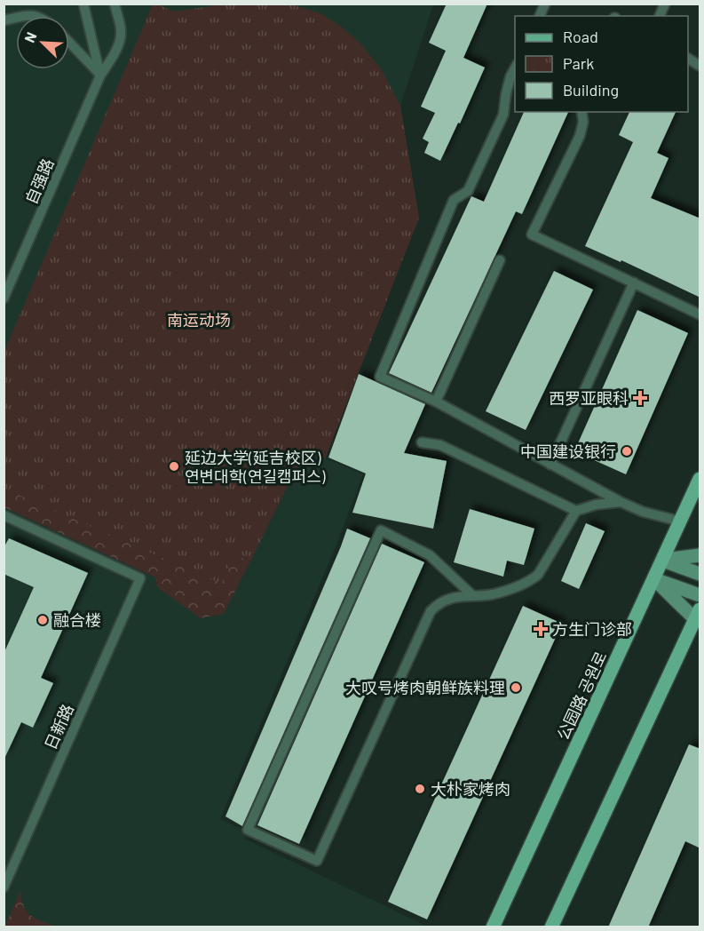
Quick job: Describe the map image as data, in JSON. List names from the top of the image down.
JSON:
{
  "streets": {
    "main road": ["公园路 공원로"],
    "lane": ["自强路", "日新路"]
  },
  "parks": ["南运动场"],
  "places": {
    "health": ["西罗亚眼科", "方生门诊部"],
    "other": [
      "中国建设银行",
      "延边大学(延吉校区) 연변대학(연길캠퍼스)",
      "融合楼",
      "大叹号烤肉朝鲜族料理",
      "大朴家烤肉"
    ]
  },
  "legend": ["Road", "Park", "Building"],
  "north": "top left"
}
